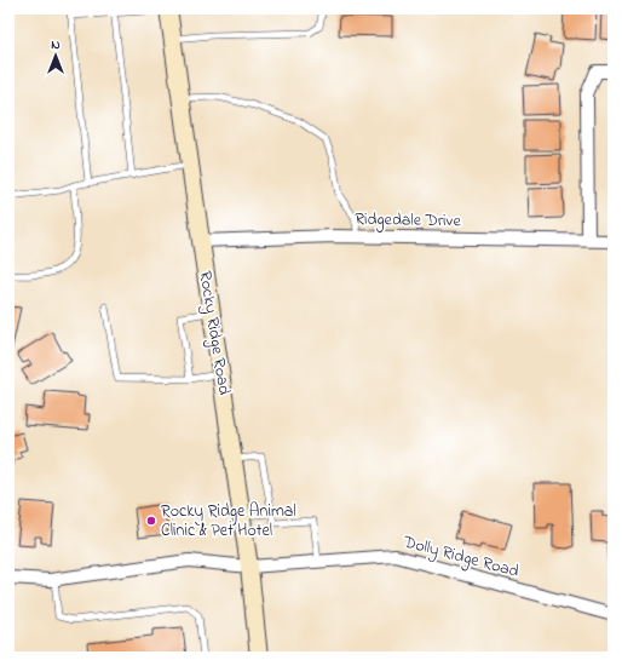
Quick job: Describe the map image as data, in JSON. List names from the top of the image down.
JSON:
{
  "streets": {
    "main road": ["Rocky Ridge Road"],
    "street": ["Ridgedale Drive", "Dolly Ridge Road"]
  },
  "crossings": [
    ["Ridgedale Drive", "Rocky Ridge Road"],
    ["Rocky Ridge Road", "Dolly Ridge Road"]
  ],
  "places": ["Rocky Ridge Animal Clinic & Pet Hotel"],
  "north": "top"
}
